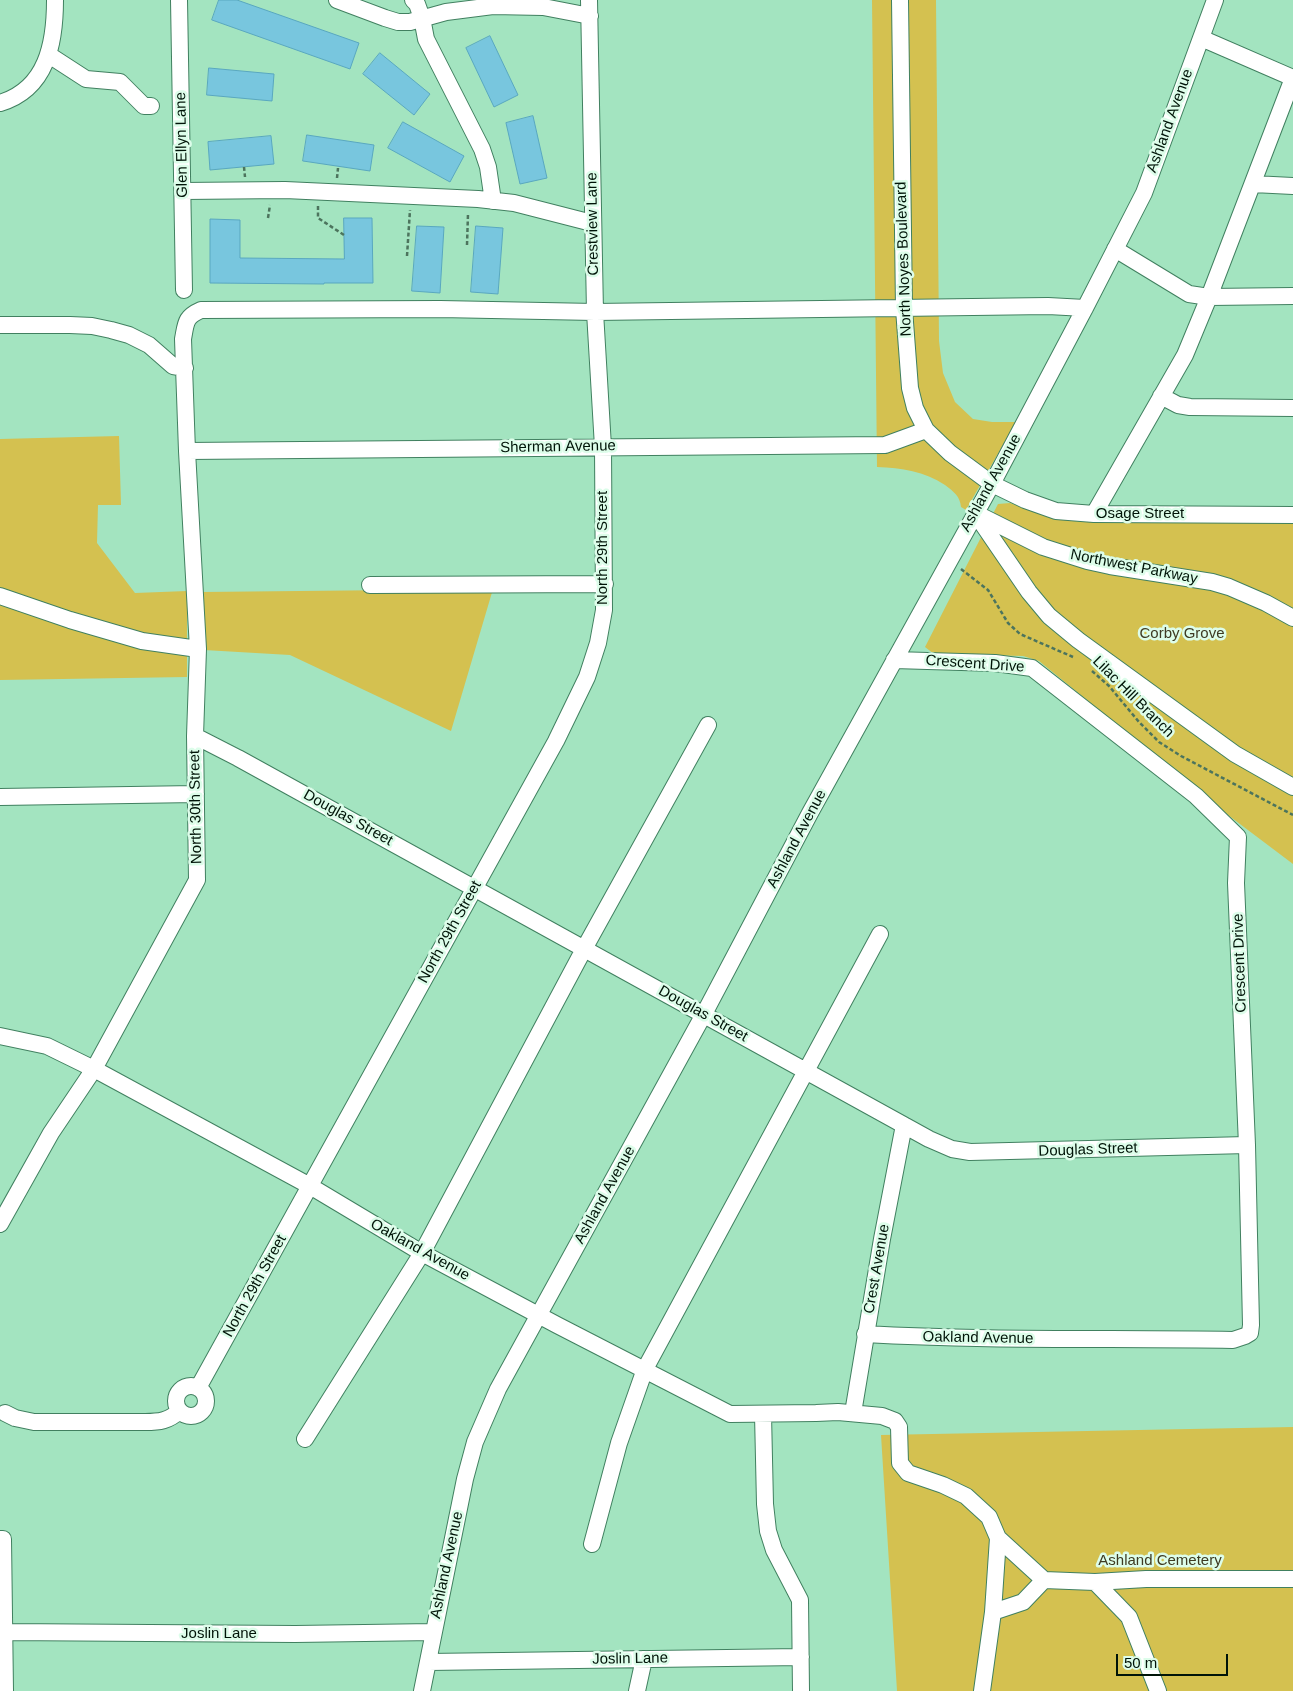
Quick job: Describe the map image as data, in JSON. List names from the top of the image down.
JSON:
{
  "streets": {
    "street": [
      "Ashland Avenue",
      "Glen Ellyn Lane",
      "Crestview Lane",
      "North Noyes Boulevard",
      "Sherman Avenue",
      "Osage Street",
      "North 29th Street",
      "Northwest Parkway",
      "Crescent Drive",
      "North 30th Street",
      "Douglas Street",
      "Oakland Avenue",
      "Crest Avenue",
      "Joslin Lane"
    ],
    "path": ["Lilac Hill Branch"]
  },
  "crossings": [
    ["Ashland Avenue", "North Noyes Boulevard"],
    ["Ashland Avenue", "Osage Street"],
    ["Ashland Avenue", "Northwest Parkway"],
    ["Ashland Avenue", "Crescent Drive"],
    ["Ashland Avenue", "Lilac Hill Branch"],
    ["Ashland Avenue", "Douglas Street"],
    ["Ashland Avenue", "Oakland Avenue"],
    ["Ashland Avenue", "Joslin Lane"],
    ["Crestview Lane", "Sherman Avenue"],
    ["Crestview Lane", "North 29th Street"],
    ["Crestview Lane", "North 30th Street"],
    ["North Noyes Boulevard", "Sherman Avenue"],
    ["North Noyes Boulevard", "Osage Street"],
    ["Sherman Avenue", "North 29th Street"],
    ["Sherman Avenue", "North 30th Street"],
    ["North 29th Street", "Douglas Street"],
    ["North 29th Street", "Oakland Avenue"],
    ["Crescent Drive", "Douglas Street"],
    ["Crescent Drive", "Oakland Avenue"],
    ["North 30th Street", "Douglas Street"],
    ["North 30th Street", "Oakland Avenue"],
    ["Douglas Street", "Crest Avenue"],
    ["Oakland Avenue", "Crest Avenue"]
  ],
  "parks": ["Corby Grove", "Ashland Cemetery"],
  "scale_bar": "50 m"
}
